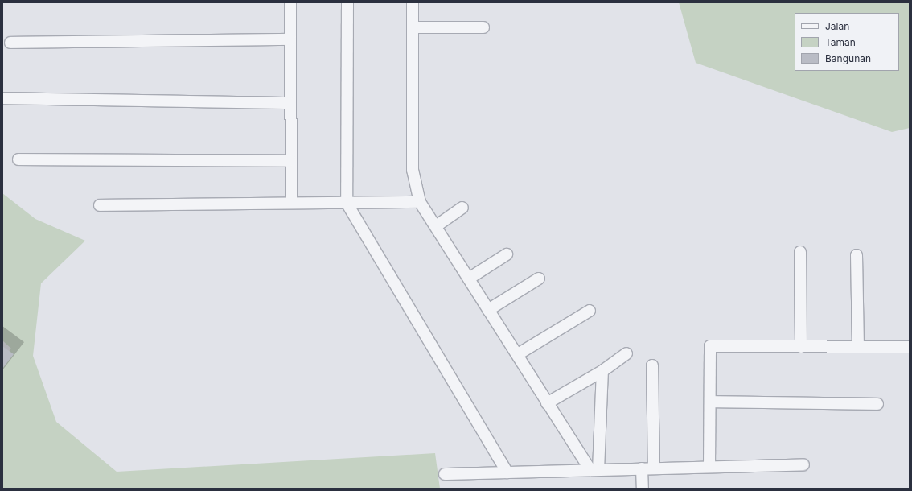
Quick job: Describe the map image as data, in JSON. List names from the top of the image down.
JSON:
{
  "legend": ["Jalan", "Taman", "Bangunan"]
}
